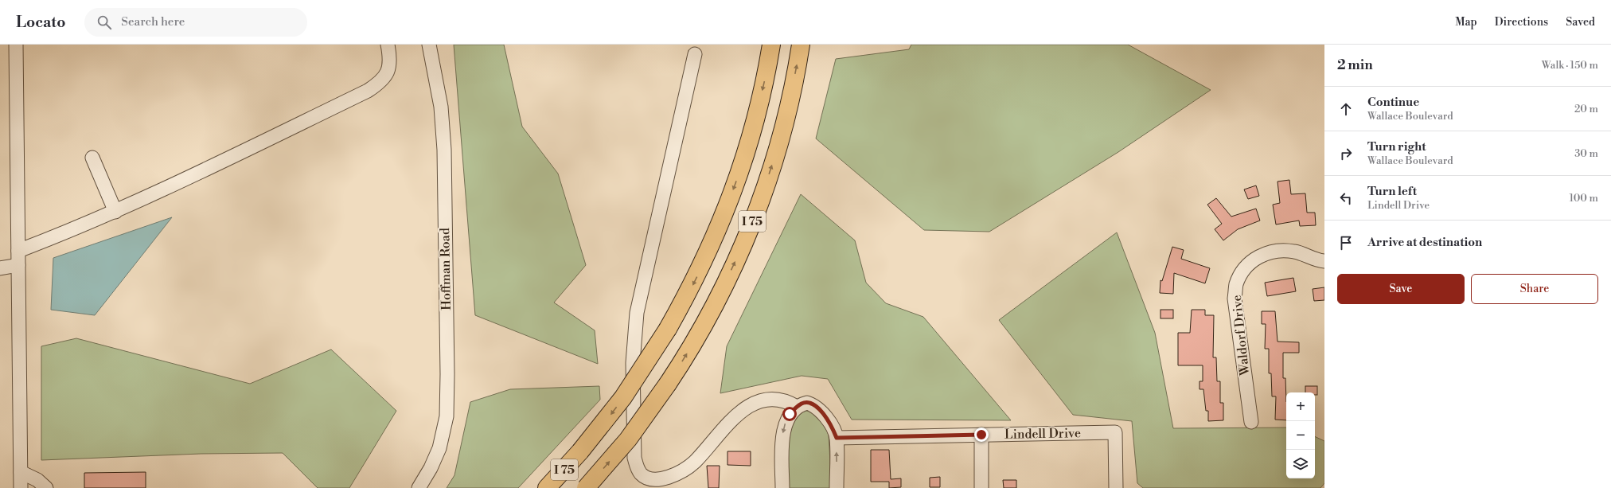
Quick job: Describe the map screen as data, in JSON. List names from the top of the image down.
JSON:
{
  "streets": {
    "highway": ["I 75"],
    "street": ["Hoffman Road", "Waldorf Drive", "Lindell Drive"]
  },
  "page": {
    "header": "Locato",
    "search": "Search here",
    "nav": ["Map", "Directions", "Saved"],
    "heading": ["2 min", "Walk · 150 m"],
    "list": [
      ["Continue", "Wallace Boulevard", "20 m"],
      ["Turn right", "Wallace Boulevard", "30 m"],
      ["Turn left", "Lindell Drive", "100 m"],
      "Arrive at destination"
    ],
    "buttons": ["Save", "Share"],
    "map_buttons": ["+", "−"]
  }
}
